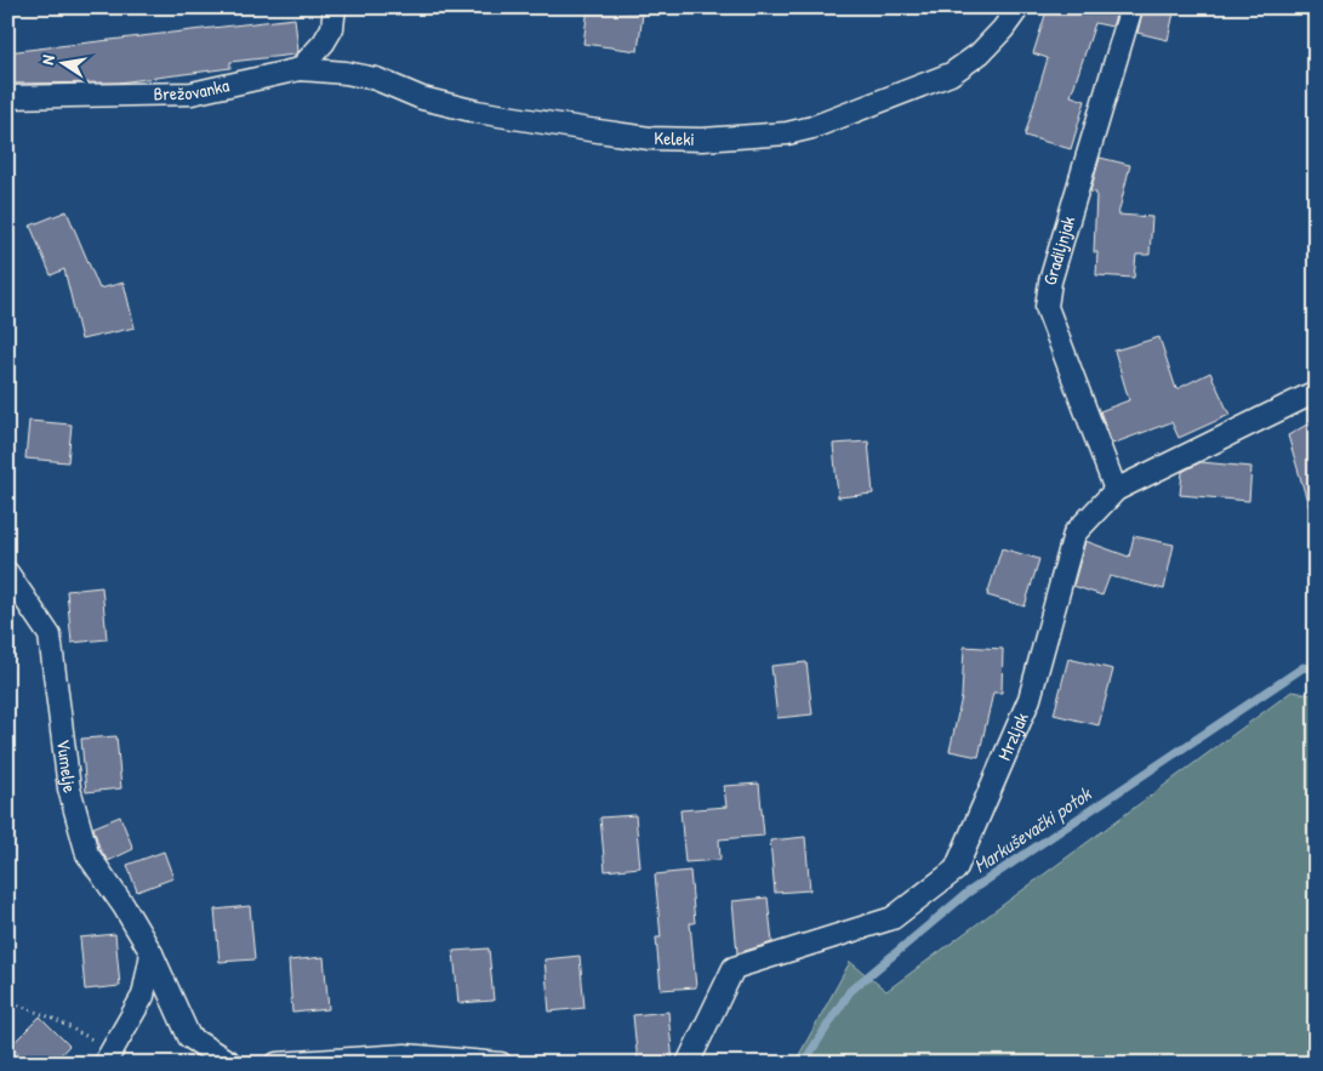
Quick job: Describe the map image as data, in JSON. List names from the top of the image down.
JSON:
{
  "streets": {
    "street": [
      "Brežovanka",
      "Keleki",
      "Gradiljnjak",
      "Mrzljak",
      "Vumelje"
    ]
  },
  "crossings": [
    ["Brežovanka", "Keleki"],
    ["Gradiljnjak", "Mrzljak"]
  ],
  "water": ["Markuševački potok"],
  "north": "left"
}
